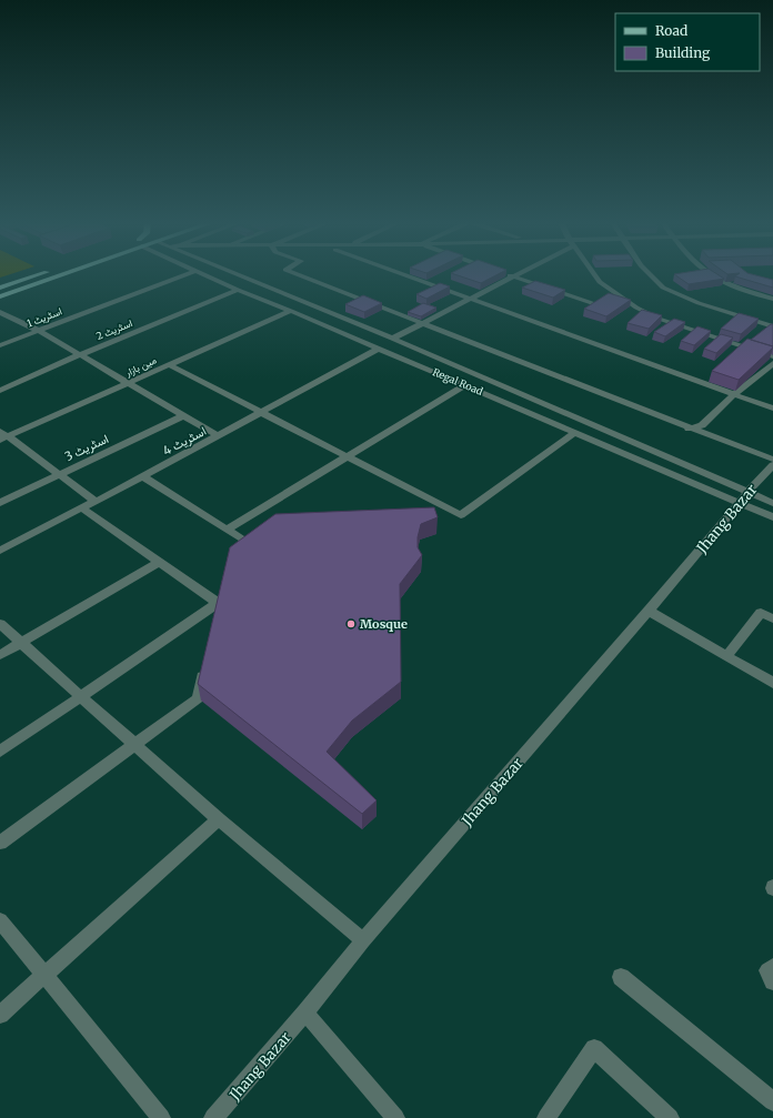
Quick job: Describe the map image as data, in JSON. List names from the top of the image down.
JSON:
{
  "streets": {
    "street": [
      "اسٹریٹ 1",
      "اسٹریٹ 2",
      "مین بازار",
      "Regal Road",
      "اسٹریٹ 4",
      "اسٹریٹ 3",
      "Jhang Bazar"
    ]
  },
  "crossings": [
    ["اسٹریٹ 2", "Regal Road"],
    ["مین بازار", "Regal Road"],
    ["Regal Road", "اسٹریٹ 4"],
    ["Regal Road", "Jhang Bazar"]
  ],
  "places": ["Mosque"],
  "legend": ["Road", "Building"]
}
